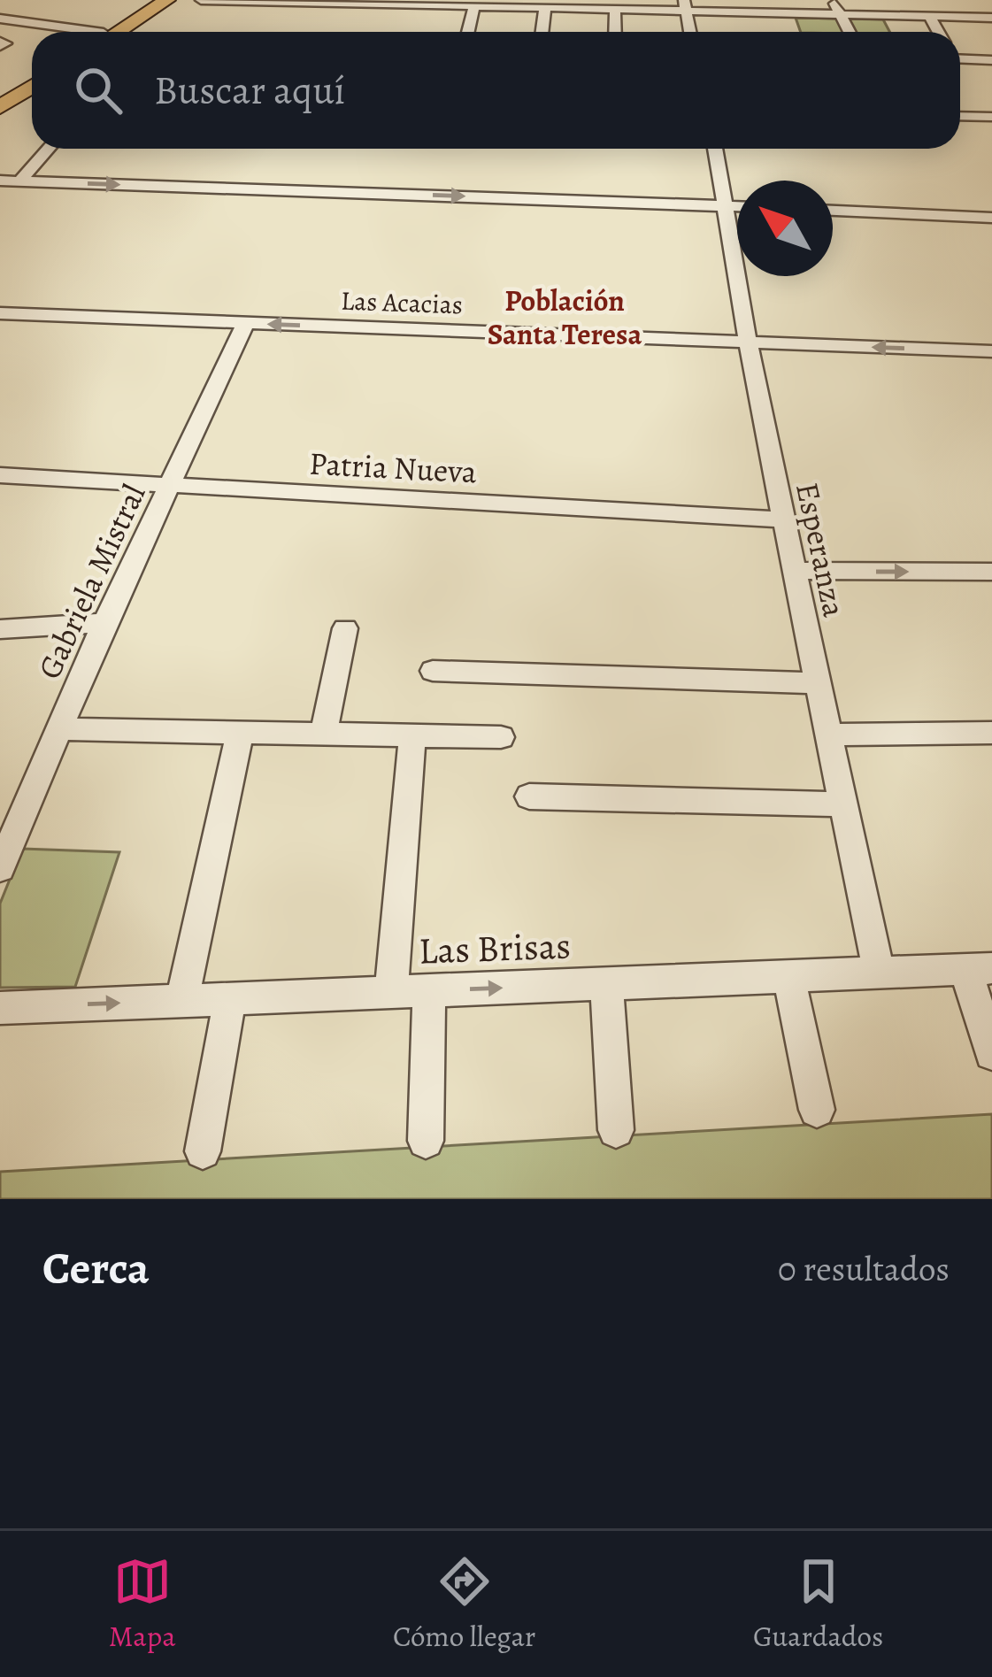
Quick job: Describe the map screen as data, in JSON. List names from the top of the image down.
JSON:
{
  "streets": {
    "street": [
      "Las Acacias",
      "Patria Nueva",
      "Esperanza",
      "Gabriela Mistral",
      "Las Brisas"
    ]
  },
  "crossings": [
    ["Las Acacias", "Esperanza"],
    ["Las Acacias", "Gabriela Mistral"],
    ["Patria Nueva", "Esperanza"],
    ["Patria Nueva", "Gabriela Mistral"],
    ["Esperanza", "Las Brisas"]
  ],
  "one_way": ["Las Brisas"],
  "districts": ["Población Santa Teresa"],
  "north": "top left",
  "page": {
    "search": "Buscar aquí",
    "heading": ["Cerca", "0 resultados"],
    "nav": ["Mapa", "Cómo llegar", "Guardados"]
  }
}
